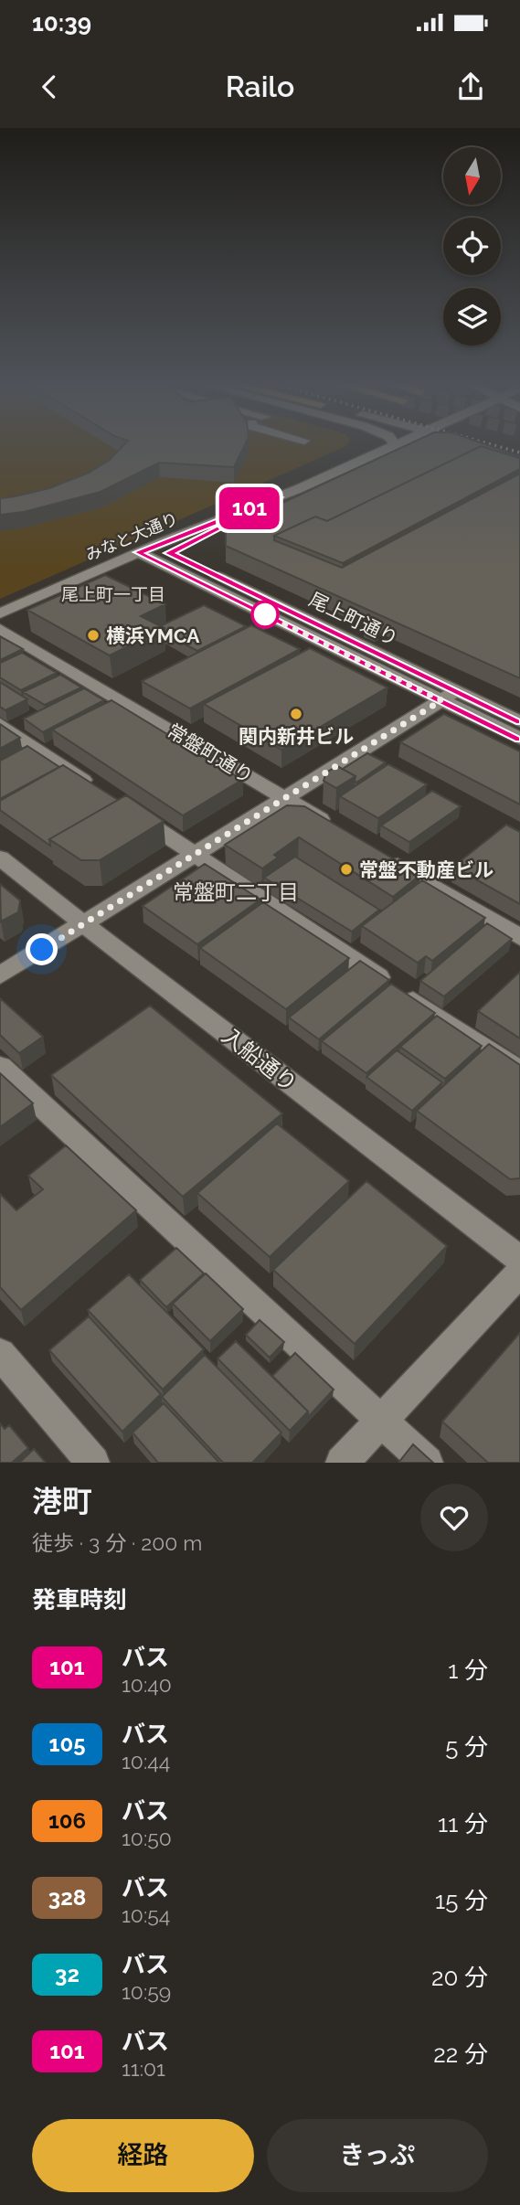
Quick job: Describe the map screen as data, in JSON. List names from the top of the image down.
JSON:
{
  "streets": {
    "street": [
      "みなと大通り",
      "尾上町通り",
      "常盤町通り",
      "入船通り"
    ]
  },
  "crossings": [
    ["みなと大通り", "尾上町通り"],
    ["みなと大通り", "常盤町通り"]
  ],
  "districts": ["尾上町一丁目", "常盤町二丁目"],
  "places": ["横浜YMCA", "関内新井ビル", "常盤不動産ビル"],
  "lines": ["bus line 101"],
  "north": "bottom",
  "page": {
    "status": "10:39",
    "header": "Railo",
    "on_map": "101",
    "heading": [
      ["港町", "徒歩 · 3 分 · 200 m"],
      "発車時刻"
    ],
    "list": [
      {
        "mark": "101",
        "name": "バス",
        "note": "10:40",
        "value": "1 分"
      },
      {
        "mark": "105",
        "name": "バス",
        "note": "10:44",
        "value": "5 分"
      },
      {
        "mark": "106",
        "name": "バス",
        "note": "10:50",
        "value": "11 分"
      },
      {
        "mark": "328",
        "name": "バス",
        "note": "10:54",
        "value": "15 分"
      },
      {
        "mark": "32",
        "name": "バス",
        "note": "10:59",
        "value": "20 分"
      },
      {
        "mark": "101",
        "name": "バス",
        "note": "11:01",
        "value": "22 分"
      }
    ],
    "buttons": ["経路", "きっぷ"]
  }
}
